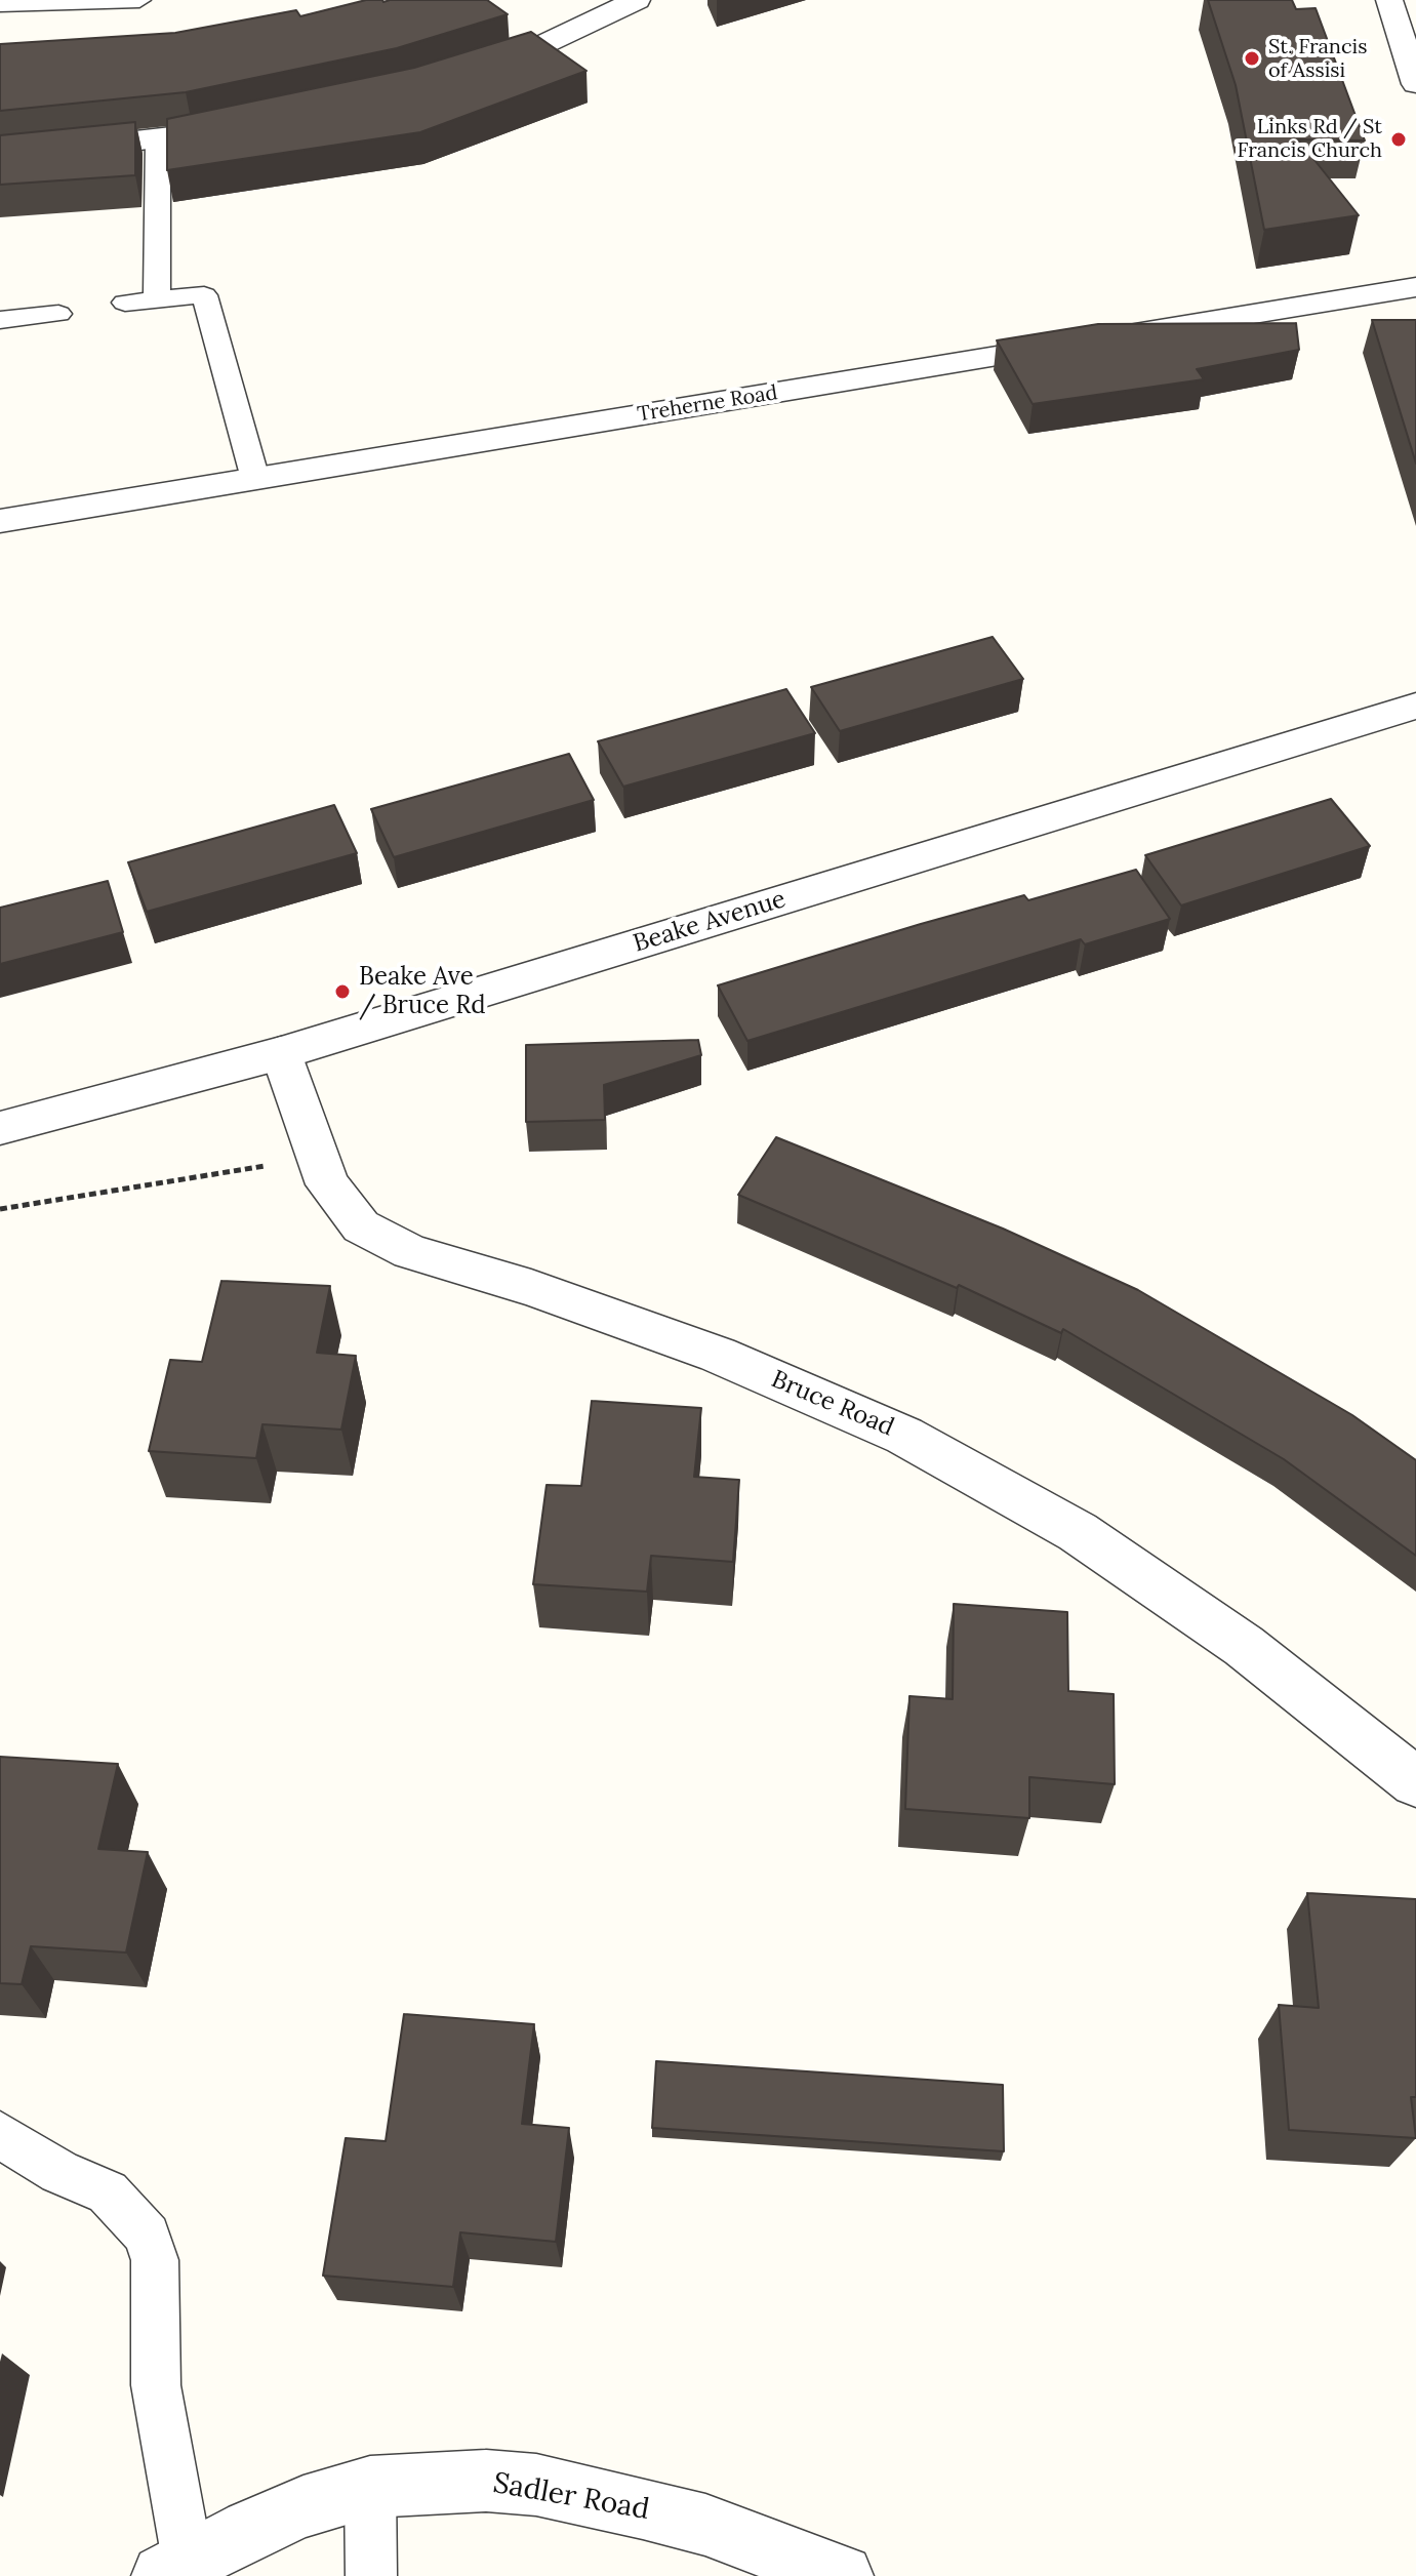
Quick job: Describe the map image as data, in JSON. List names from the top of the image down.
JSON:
{
  "streets": {
    "street": [
      "Treherne Road",
      "Beake Avenue",
      "Bruce Road",
      "Sadler Road"
    ]
  },
  "crossings": [
    ["Beake Avenue", "Bruce Road"]
  ],
  "places": ["St. Francis of Assisi", "Links Rd / St Francis Church", "Beake Ave / Bruce Rd"]
}
